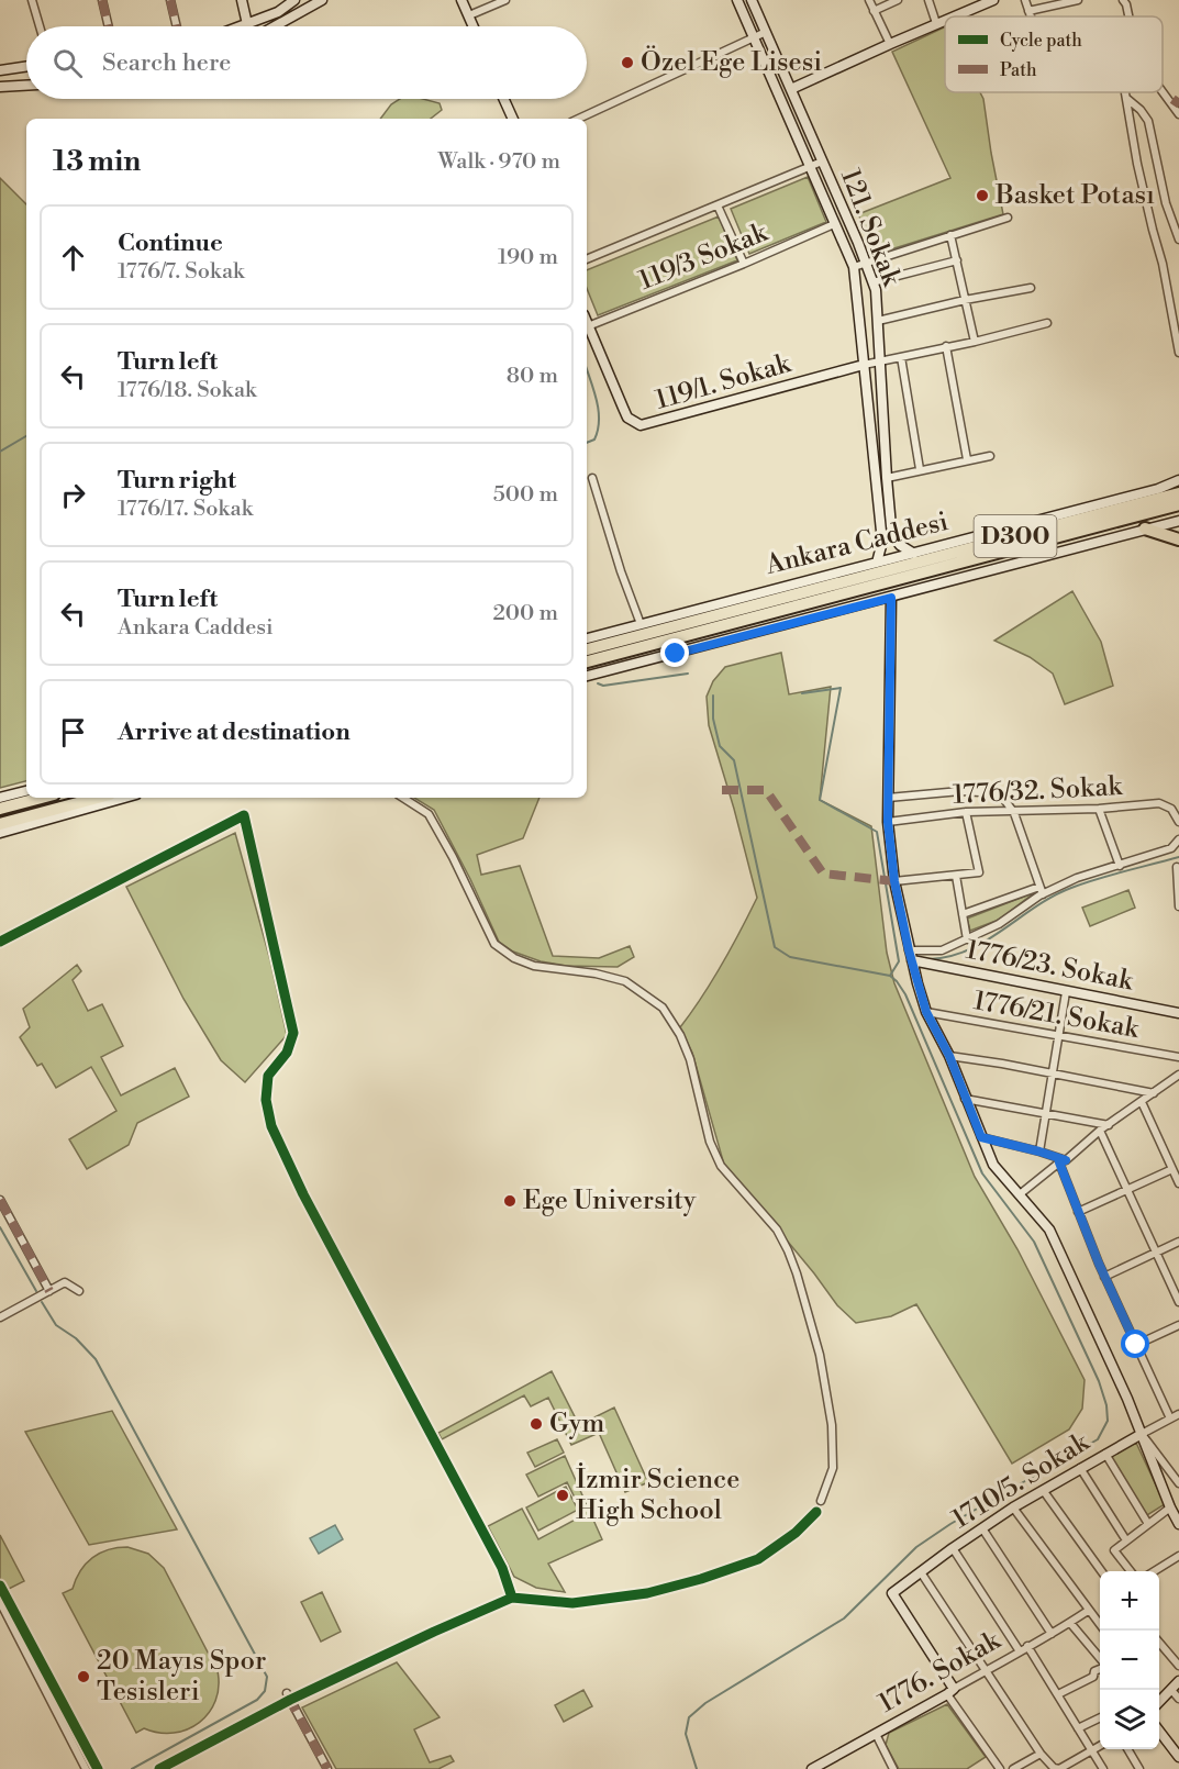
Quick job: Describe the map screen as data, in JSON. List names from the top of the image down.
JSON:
{
  "streets": {
    "highway": ["D300", "Ankara Caddesi"],
    "street": [
      "121. Sokak",
      "119/3 Sokak",
      "119/1. Sokak",
      "1776/32. Sokak",
      "1776/23. Sokak",
      "1776/21. Sokak",
      "1710/5. Sokak",
      "1776. Sokak"
    ]
  },
  "crossings": [
    ["121. Sokak", "119/3 Sokak"],
    ["121. Sokak", "119/1. Sokak"],
    ["121. Sokak", "Ankara Caddesi"],
    ["119/3 Sokak", "119/1. Sokak"],
    ["1710/5. Sokak", "1776. Sokak"]
  ],
  "places": [
    "Özel Ege Lisesi",
    "Basket Potası",
    "Ege University",
    "Gym",
    "İzmir Science High School",
    "20 Mayıs Spor Tesisleri"
  ],
  "legend": ["Cycle path", "Path"],
  "page": {
    "search": "Search here",
    "heading": ["13 min", "Walk · 970 m"],
    "list": [
      ["Continue", "1776/7. Sokak", "190 m"],
      ["Turn left", "1776/18. Sokak", "80 m"],
      ["Turn right", "1776/17. Sokak", "500 m"],
      ["Turn left", "Ankara Caddesi", "200 m"],
      "Arrive at destination"
    ],
    "map_buttons": ["+", "−"]
  }
}
